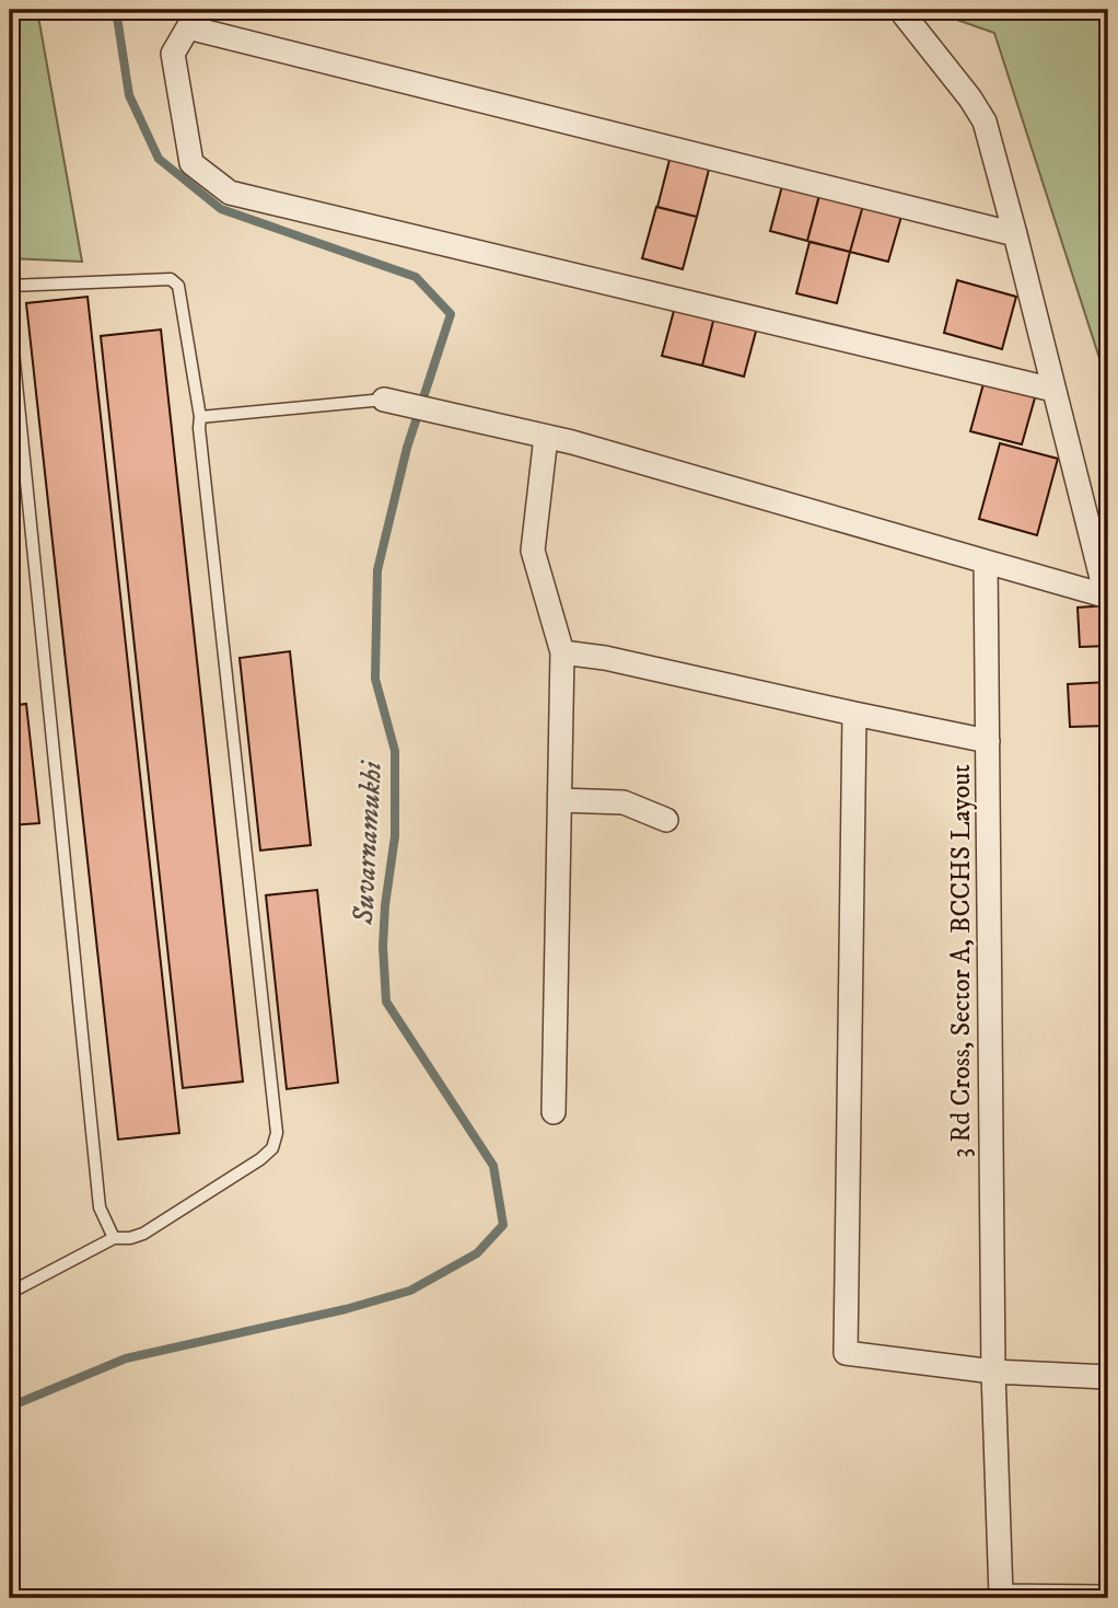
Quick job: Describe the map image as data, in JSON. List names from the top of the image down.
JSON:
{
  "streets": {
    "street": ["3 Rd Cross, Sector A, BCCHS Layout"]
  },
  "water": ["Suvarnamukhi"]
}
